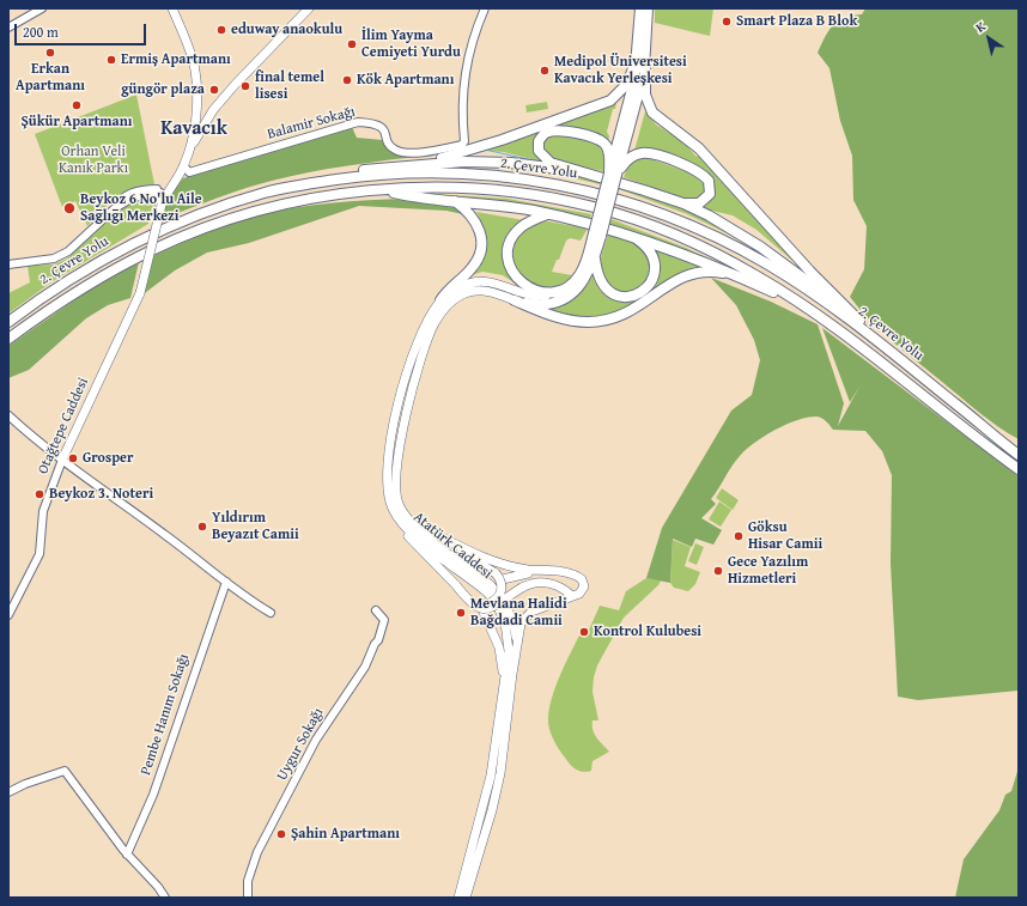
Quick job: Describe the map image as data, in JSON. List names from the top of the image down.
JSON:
{
  "streets": {
    "highway": ["2. Çevre Yolu"],
    "main road": ["Otağtepe Caddesi", "Atatürk Caddesi"],
    "street": ["Balamir Sokağı", "Pembe Hanım Sokağı", "Uygur Sokağı"]
  },
  "districts": ["Kavacık"],
  "parks": ["Orhan Veli Kanık Parkı"],
  "places": [
    "Smart Plaza B Blok",
    "eduway anaokulu",
    "İlim Yayma Cemiyeti Yurdu",
    "Erkan Apartmanı",
    "Ermiş Apartmanı",
    "Medipol Üniversitesi Kavacık Yerleşkesi",
    "Kök Apartmanı",
    "final temel lisesi",
    "güngör plaza",
    "Şükür Apartmanı",
    "Beykoz 6 No'lu Aile Saḡlıḡı Merkezi",
    "Grosper",
    "Beykoz 3. Noteri",
    "Yıldırım Beyazıt Camii",
    "Göksu Hisar Camii",
    "Gece Yazılım Hizmetleri",
    "Mevlana Halidi Bağdadi Camii",
    "Kontrol Kulubesi",
    "Şahin Apartmanı"
  ],
  "scale_bar": "200 m",
  "north": "top left"
}
